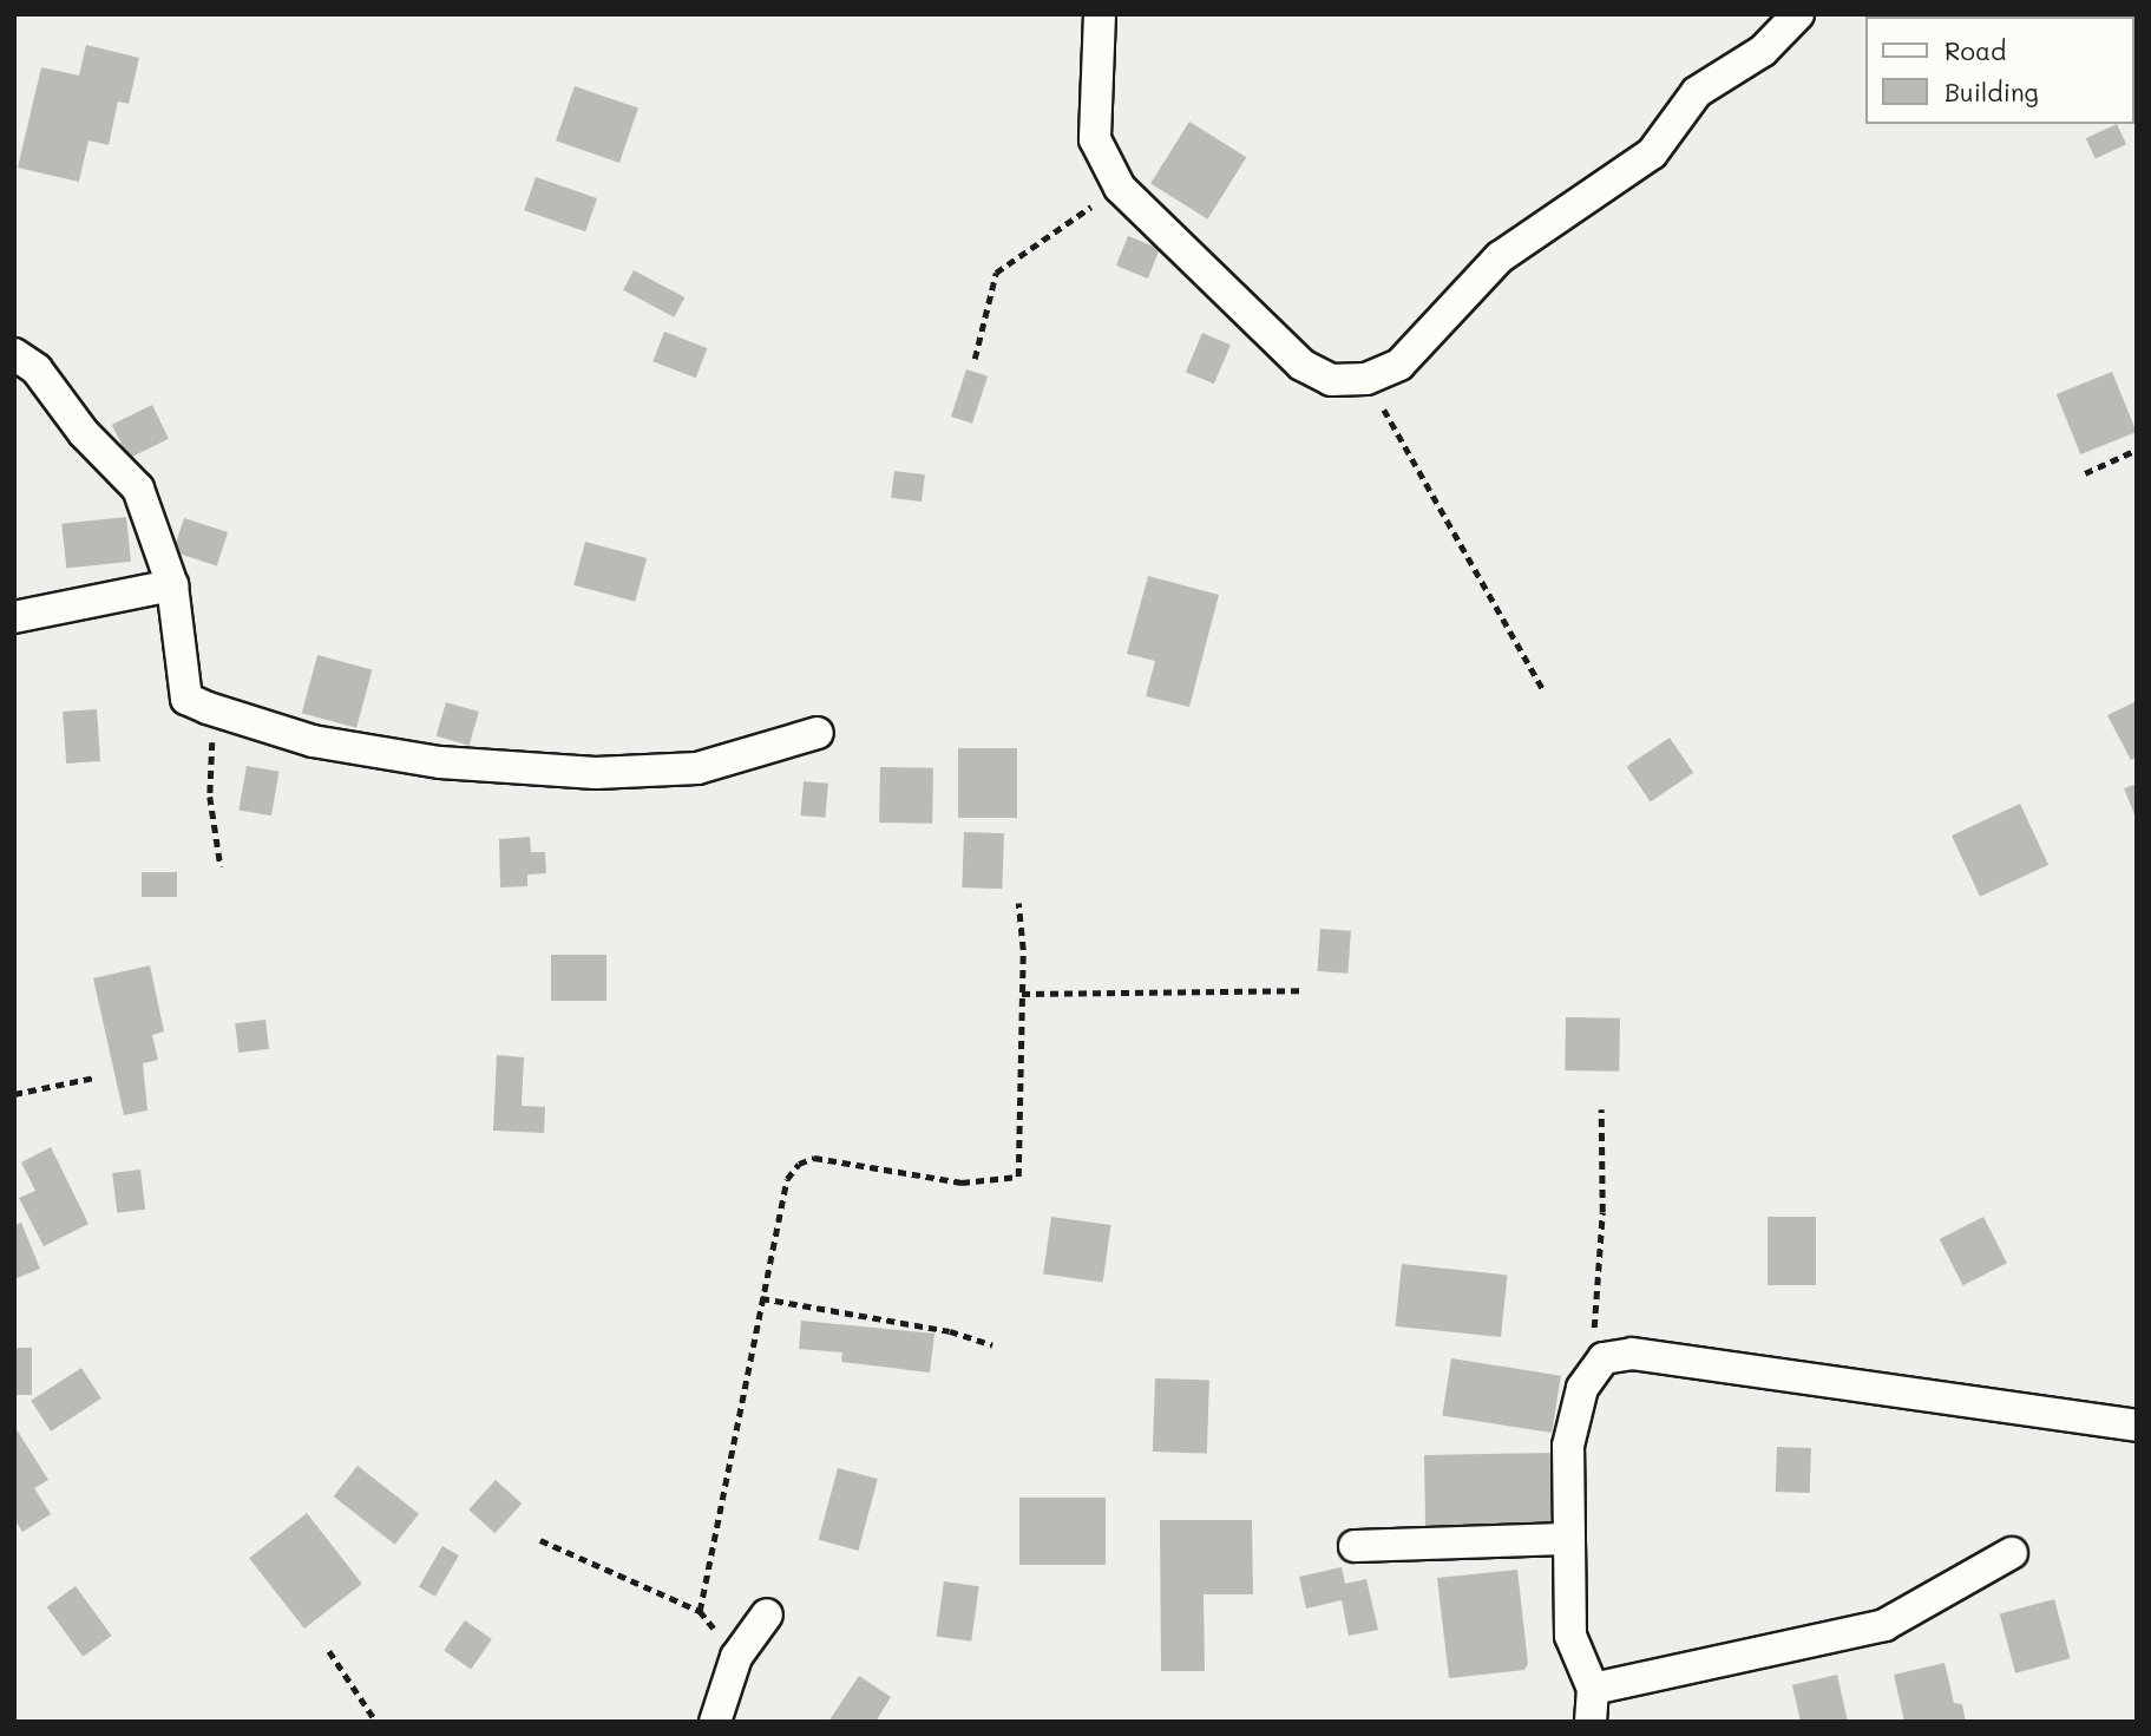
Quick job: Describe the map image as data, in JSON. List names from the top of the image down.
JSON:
{
  "legend": ["Road", "Building"]
}
